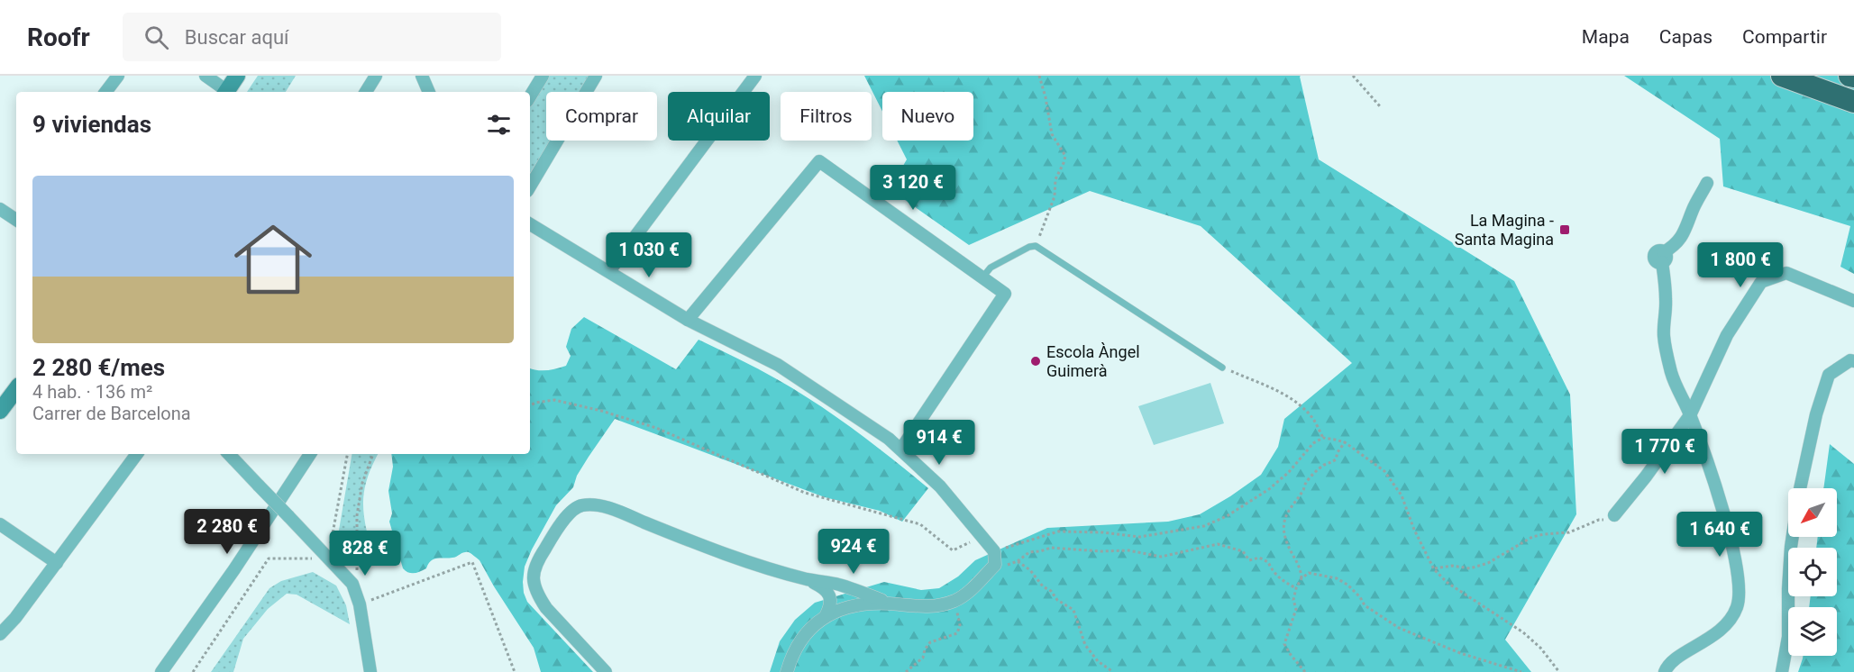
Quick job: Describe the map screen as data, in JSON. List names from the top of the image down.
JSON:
{
  "places": {
    "transit": ["La Magina - Santa Magina"],
    "other": ["Escola Àngel Guimerà"]
  },
  "north": "bottom left",
  "page": {
    "header": "Roofr",
    "search": "Buscar aquí",
    "nav": ["Mapa", "Capas", "Compartir"],
    "chip": [
      "Comprar",
      "Alquilar",
      "Filtros",
      "Nuevo"
    ],
    "heading": "9 viviendas",
    "list": [
      {
        "name": "2 280 €/mes",
        "note": "4 hab. · 136 m² · Carrer de Barcelona"
      }
    ],
    "price": [
      "3 120 €",
      "1 030 €",
      "1 800 €",
      "914 €",
      "1 770 €",
      "2 280 €",
      "1 640 €",
      "924 €",
      "828 €"
    ]
  }
}
